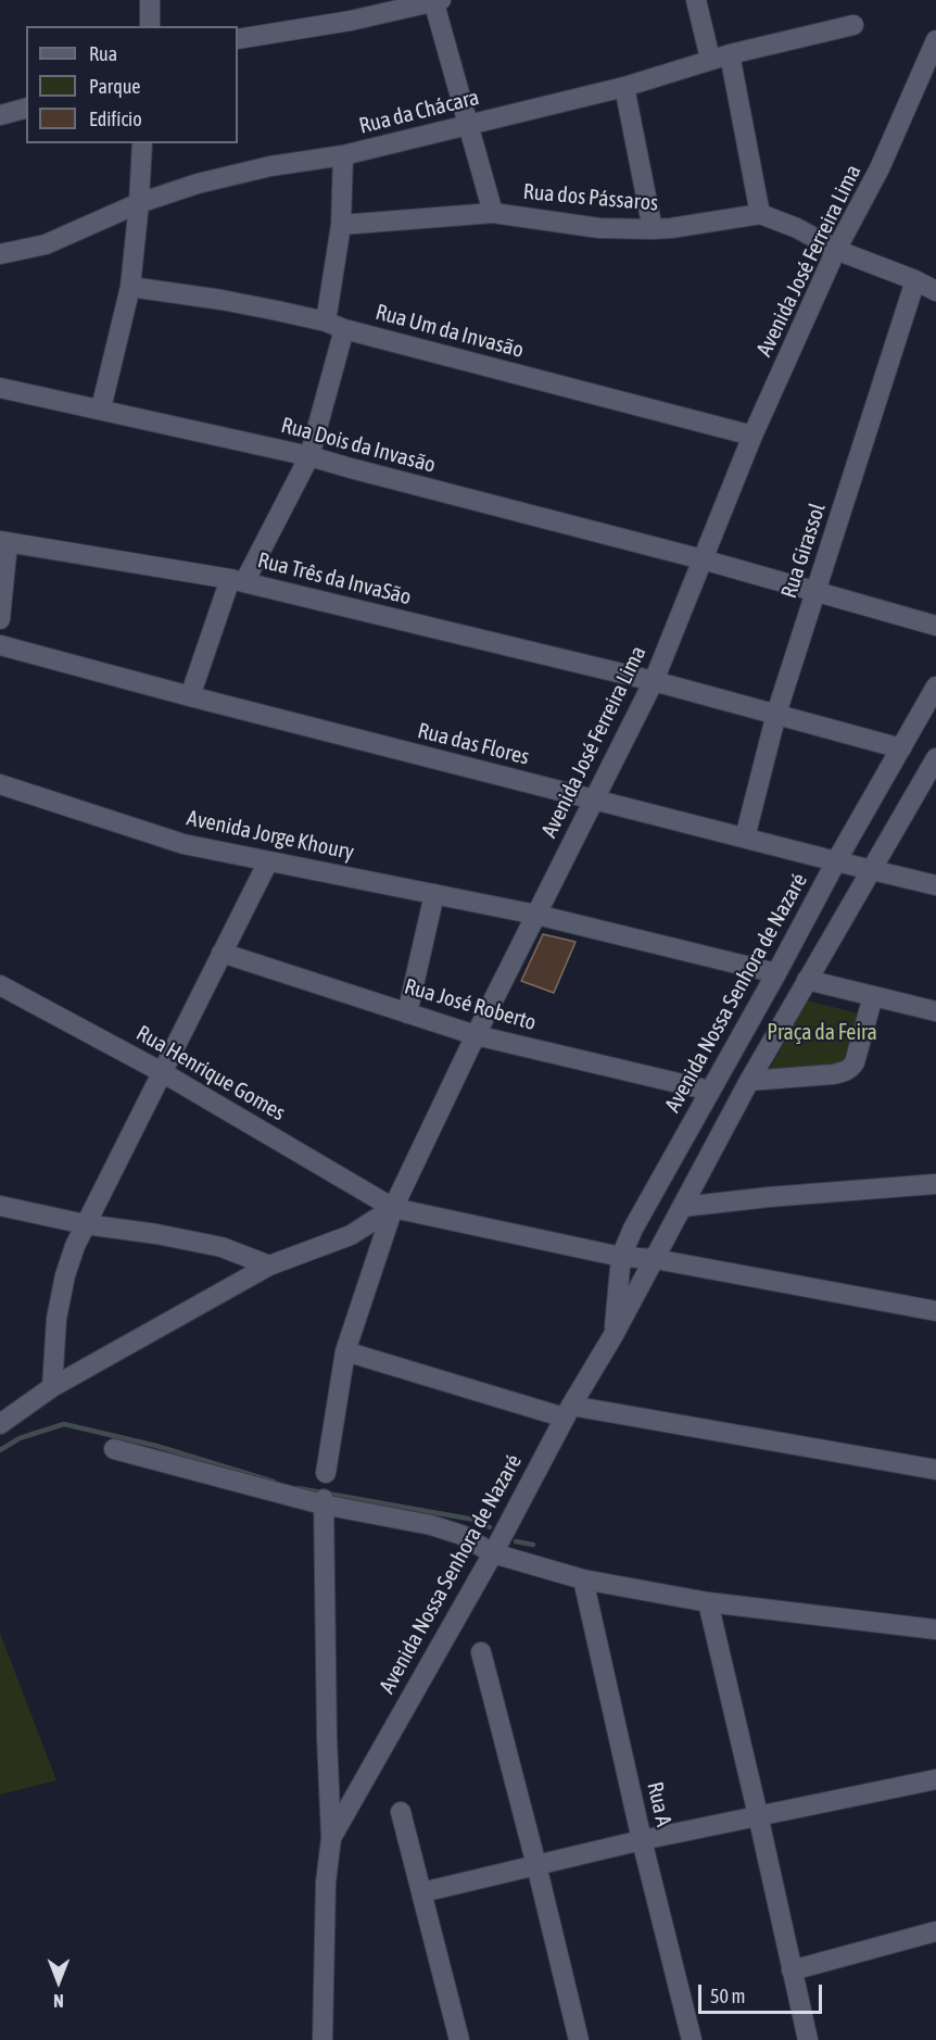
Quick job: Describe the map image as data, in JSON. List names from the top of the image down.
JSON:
{
  "streets": {
    "street": [
      "Rua da Chácara",
      "Rua dos Pássaros",
      "Avenida José Ferreira Lima",
      "Rua Um da Invasão",
      "Rua Dois da Invasão",
      "Rua Girassol",
      "Rua Três da InvaSão",
      "Rua das Flores",
      "Avenida Jorge Khoury",
      "Avenida Nossa Senhora de Nazaré",
      "Rua José Roberto",
      "Rua Henrique Gomes",
      "Rua A"
    ]
  },
  "crossings": [
    ["Rua dos Pássaros", "Avenida José Ferreira Lima"],
    ["Rua dos Pássaros", "Rua Girassol"],
    ["Avenida José Ferreira Lima", "Rua Um da Invasão"],
    ["Avenida José Ferreira Lima", "Rua Dois da Invasão"],
    ["Avenida José Ferreira Lima", "Rua Três da InvaSão"],
    ["Avenida José Ferreira Lima", "Rua das Flores"],
    ["Avenida José Ferreira Lima", "Avenida Jorge Khoury"],
    ["Avenida José Ferreira Lima", "Rua José Roberto"],
    ["Avenida José Ferreira Lima", "Rua Henrique Gomes"],
    ["Rua Dois da Invasão", "Rua Girassol"],
    ["Rua Girassol", "Rua Três da InvaSão"],
    ["Rua Girassol", "Rua das Flores"],
    ["Rua Três da InvaSão", "Avenida Nossa Senhora de Nazaré"],
    ["Rua das Flores", "Avenida Nossa Senhora de Nazaré"],
    ["Avenida Jorge Khoury", "Avenida Nossa Senhora de Nazaré"],
    ["Avenida Nossa Senhora de Nazaré", "Rua José Roberto"],
    ["Avenida Nossa Senhora de Nazaré", "Rua Henrique Gomes"]
  ],
  "parks": ["Praça da Feira"],
  "legend": ["Rua", "Parque", "Edifício"],
  "scale_bar": "50 m",
  "north": "bottom"
}
